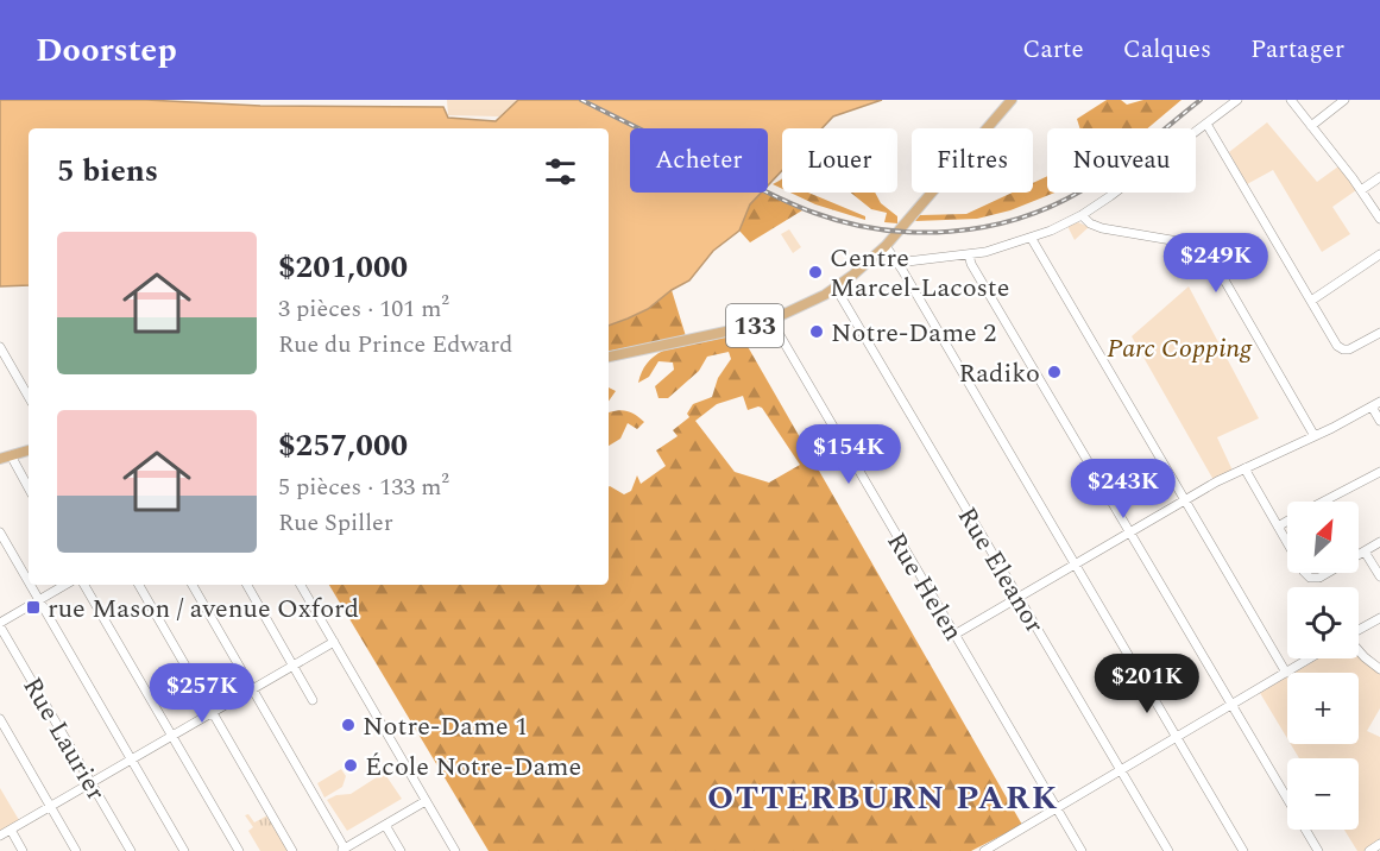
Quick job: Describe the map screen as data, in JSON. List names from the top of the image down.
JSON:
{
  "streets": {
    "main road": ["133"],
    "street": ["Rue Eleanor", "Rue Helen", "Rue Laurier"]
  },
  "crossings": [
    ["133", "Rue Eleanor"],
    ["133", "Rue Helen"]
  ],
  "districts": ["OTTERBURN PARK"],
  "parks": ["Parc Copping"],
  "places": {
    "other": [
      "Centre Marcel-Lacoste",
      "Notre-Dame 2",
      "Radiko",
      "Notre-Dame 1",
      "École Notre-Dame"
    ],
    "transit": ["rue Mason / avenue Oxford"]
  },
  "north": "top right",
  "page": {
    "header": "Doorstep",
    "nav": ["Carte", "Calques", "Partager"],
    "chip": [
      "Acheter",
      "Louer",
      "Filtres",
      "Nouveau"
    ],
    "heading": "5 biens",
    "list": [
      {
        "name": "$201,000",
        "note": "3 pièces · 101 m² · Rue du Prince Edward"
      },
      {
        "name": "$257,000",
        "note": "5 pièces · 133 m² · Rue Spiller"
      }
    ],
    "price": [
      "$249K",
      "$154K",
      "$243K",
      "$201K",
      "$257K"
    ],
    "map_buttons": ["+", "−"]
  }
}
